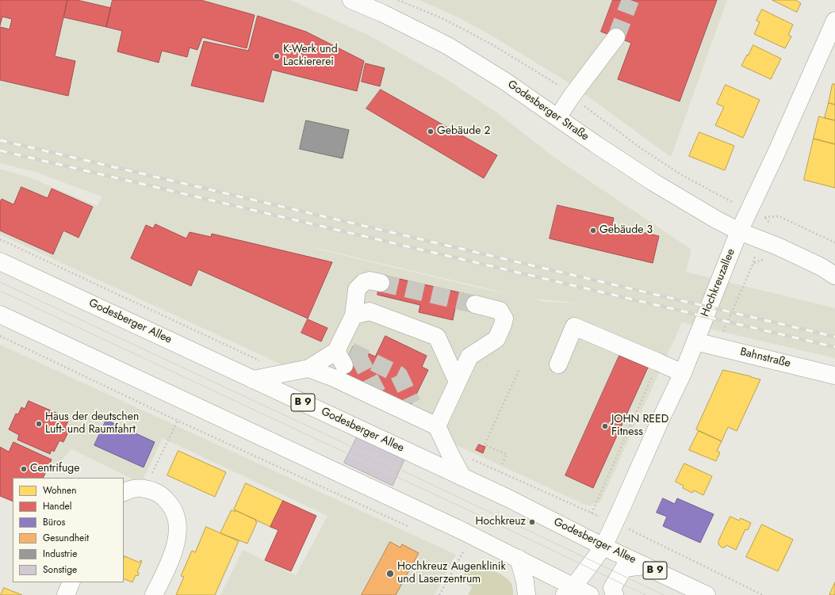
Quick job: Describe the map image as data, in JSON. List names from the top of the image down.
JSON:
{
  "streets": {
    "main road": [
      "Godesberger Straße",
      "Hochkreuzallee",
      "Godesberger Allee",
      "Bahnstraße",
      "B 9"
    ]
  },
  "crossings": [
    ["Godesberger Straße", "Hochkreuzallee"],
    ["Hochkreuzallee", "Godesberger Allee"],
    ["Hochkreuzallee", "Bahnstraße"]
  ],
  "places": [
    "K-Werk und Lackiererei",
    "Gebäude 2",
    "Gebäude 3",
    "Haus der deutschen Luft- und Raumfahrt",
    "JOHN REED Fitness",
    "Centrifuge",
    "Hochkreuz",
    "Hochkreuz Augenklinik und Laserzentrum"
  ],
  "legend": [
    "Wohnen",
    "Handel",
    "Büros",
    "Gesundheit",
    "Industrie",
    "Sonstige"
  ]
}
